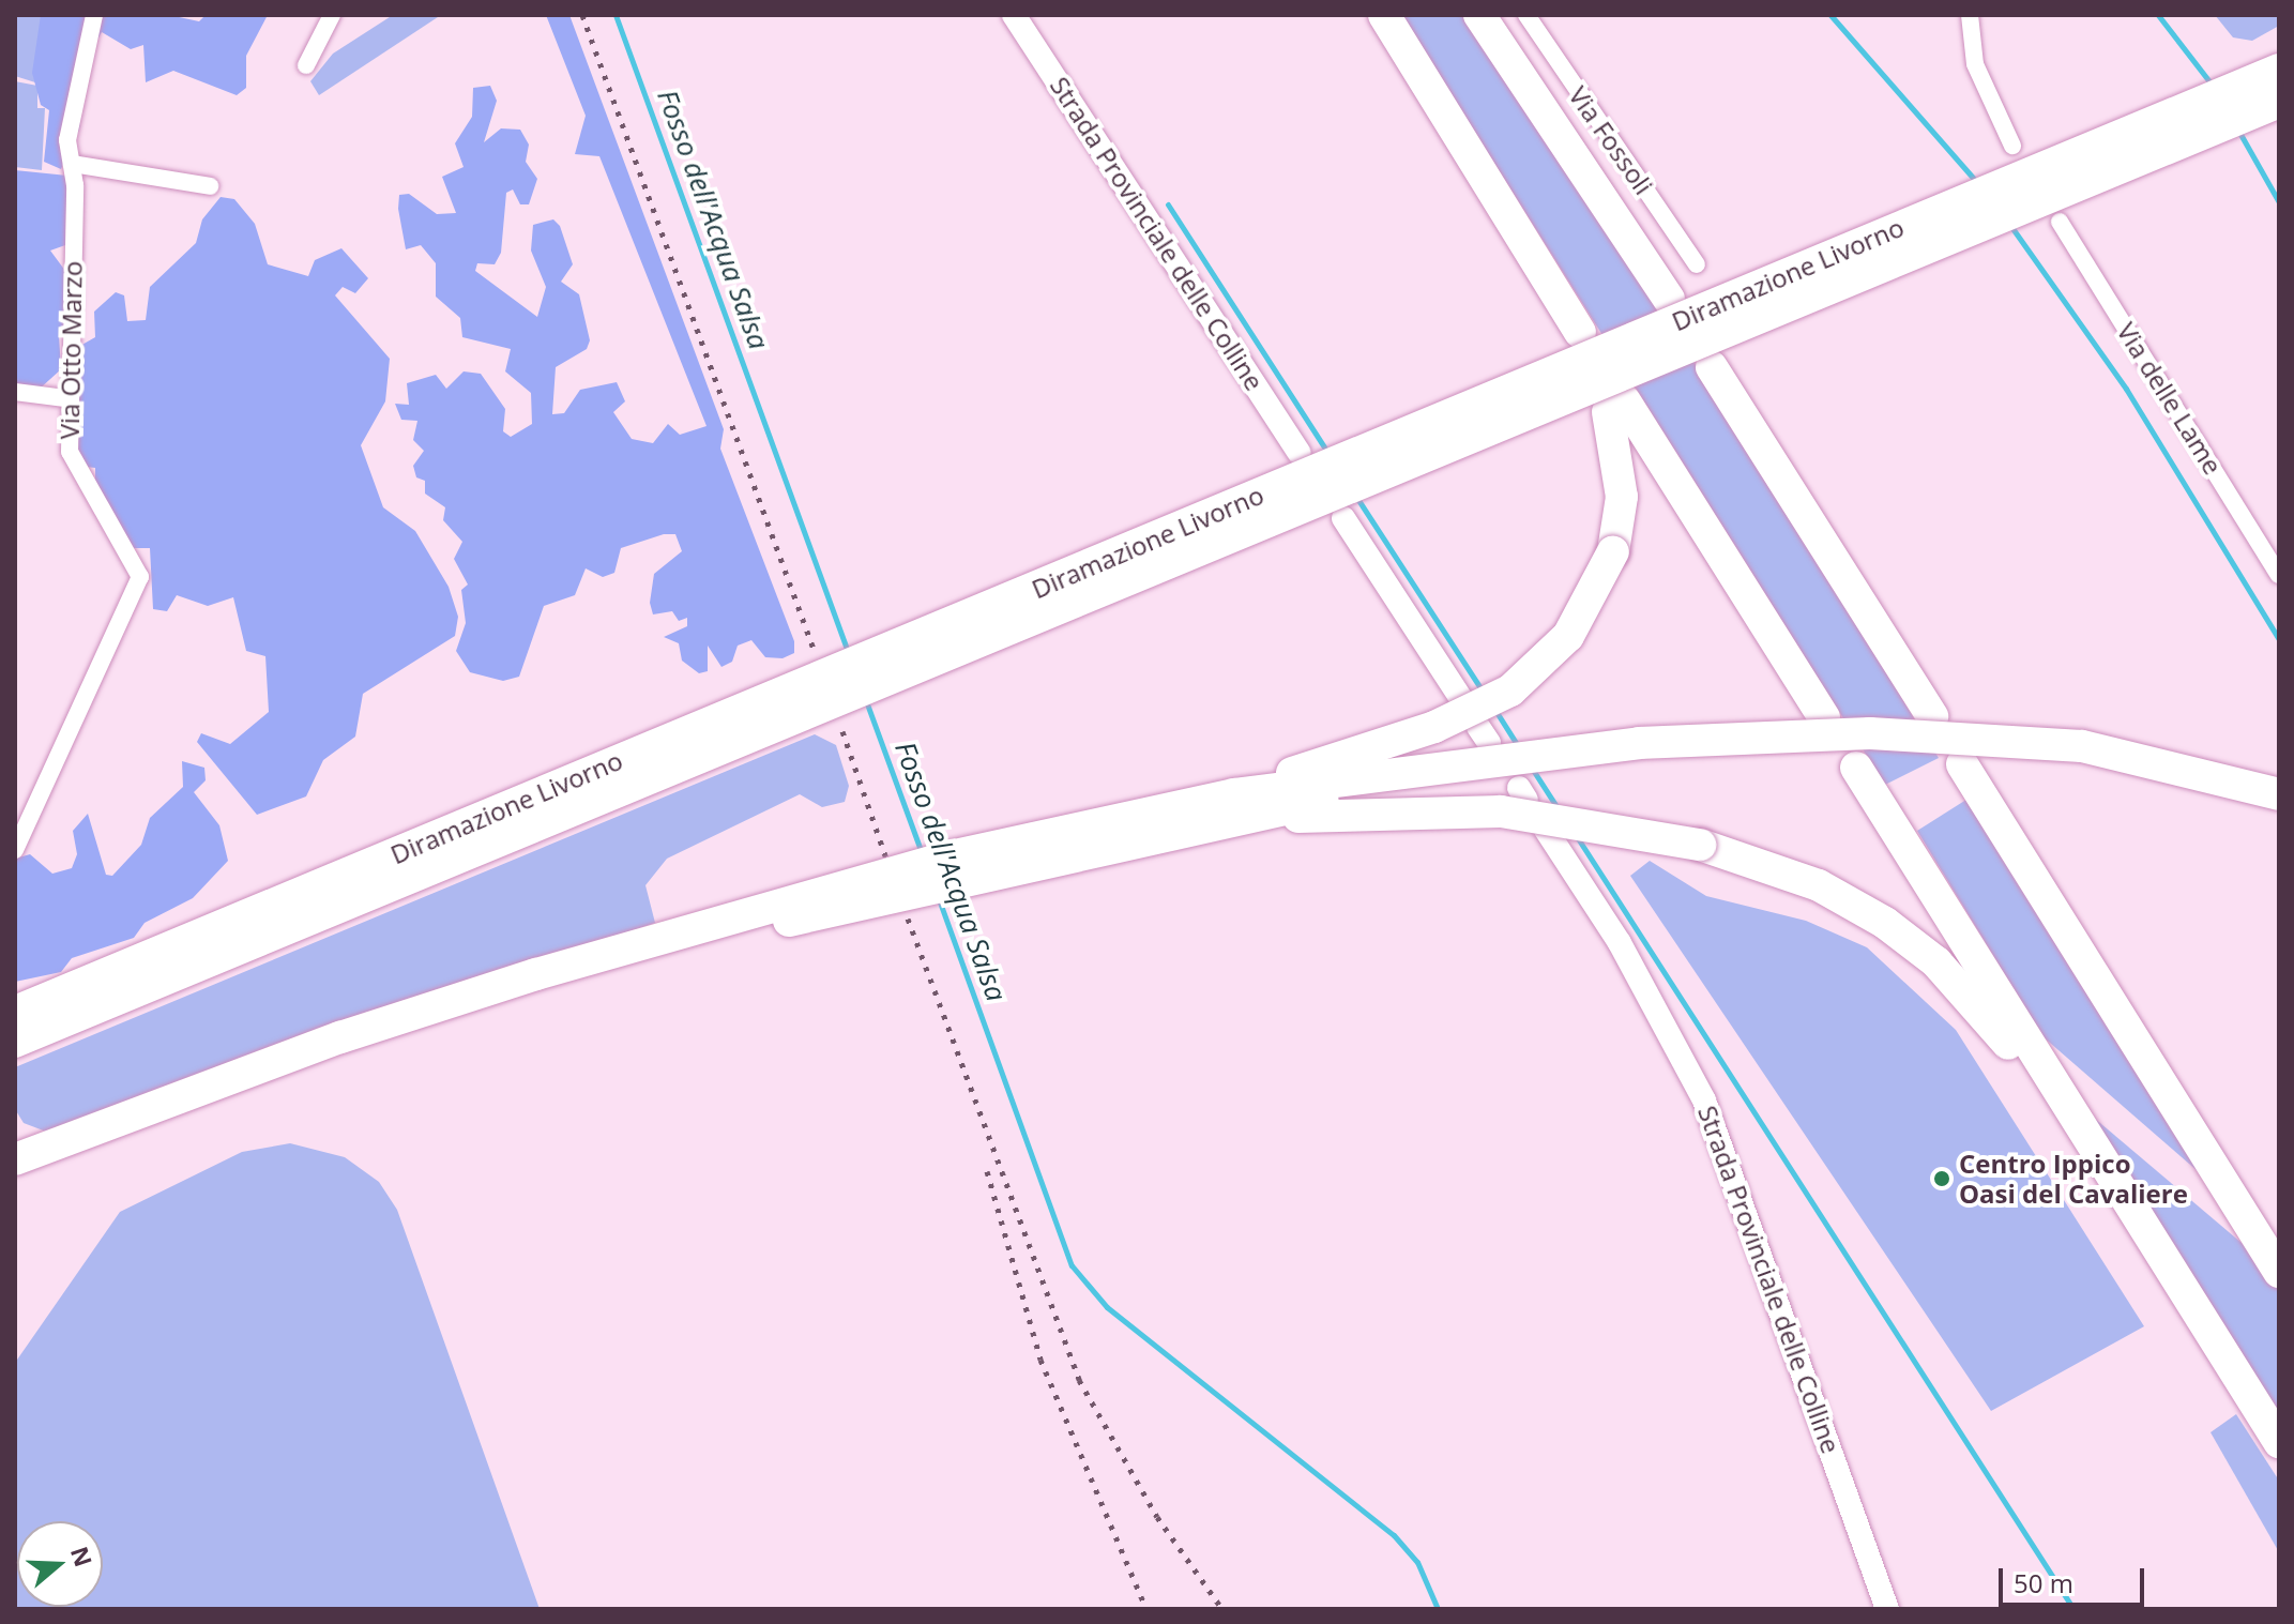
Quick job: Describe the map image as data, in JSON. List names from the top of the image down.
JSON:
{
  "streets": {
    "highway": ["Diramazione Livorno"],
    "main road": ["Strada Provinciale delle Colline"],
    "street": ["Via Fossoli", "Via Otto Marzo", "Via delle Lame"]
  },
  "water": ["Fosso dell'Acqua Salsa"],
  "places": ["Centro Ippico Oasi del Cavaliere"],
  "scale_bar": "50 m",
  "north": "right"
}
